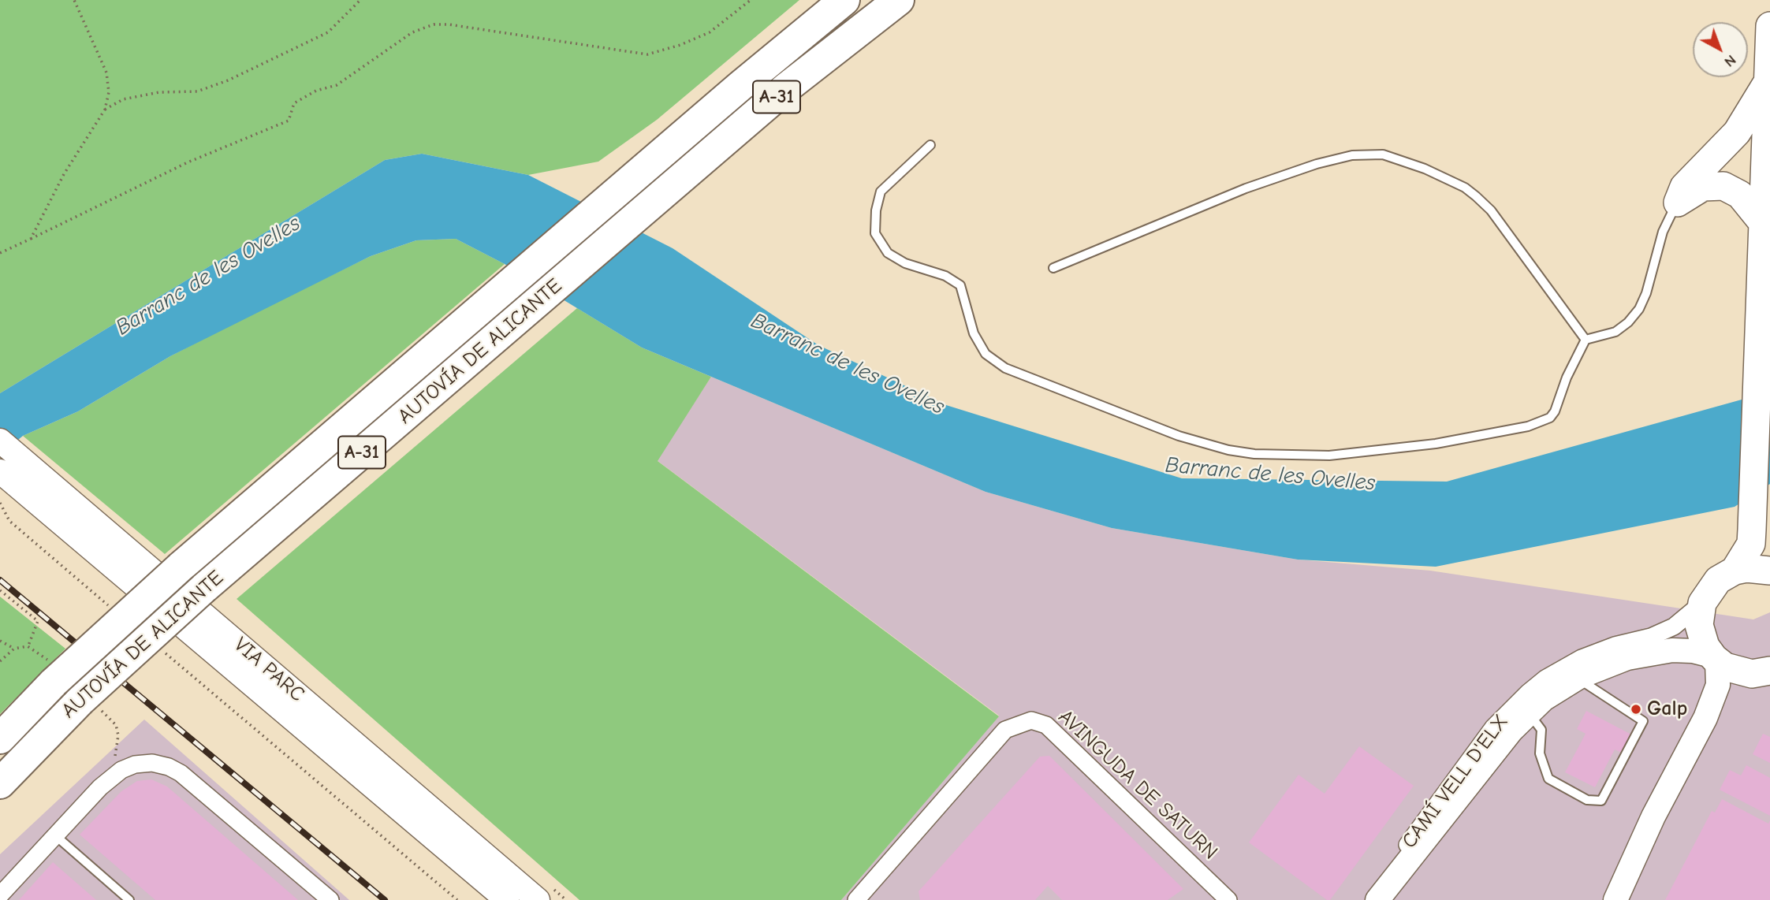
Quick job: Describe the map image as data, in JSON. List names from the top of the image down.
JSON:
{
  "streets": {
    "highway": ["A-31", "AUTOVÍA DE ALICANTE"],
    "main road": ["VIA PARC", "CAMÍ VELL D'ELX"],
    "street": ["AVINGUDA DE SATURN"]
  },
  "water": ["Barranc de les Ovelles"],
  "places": ["Galp"],
  "north": "bottom right"
}
